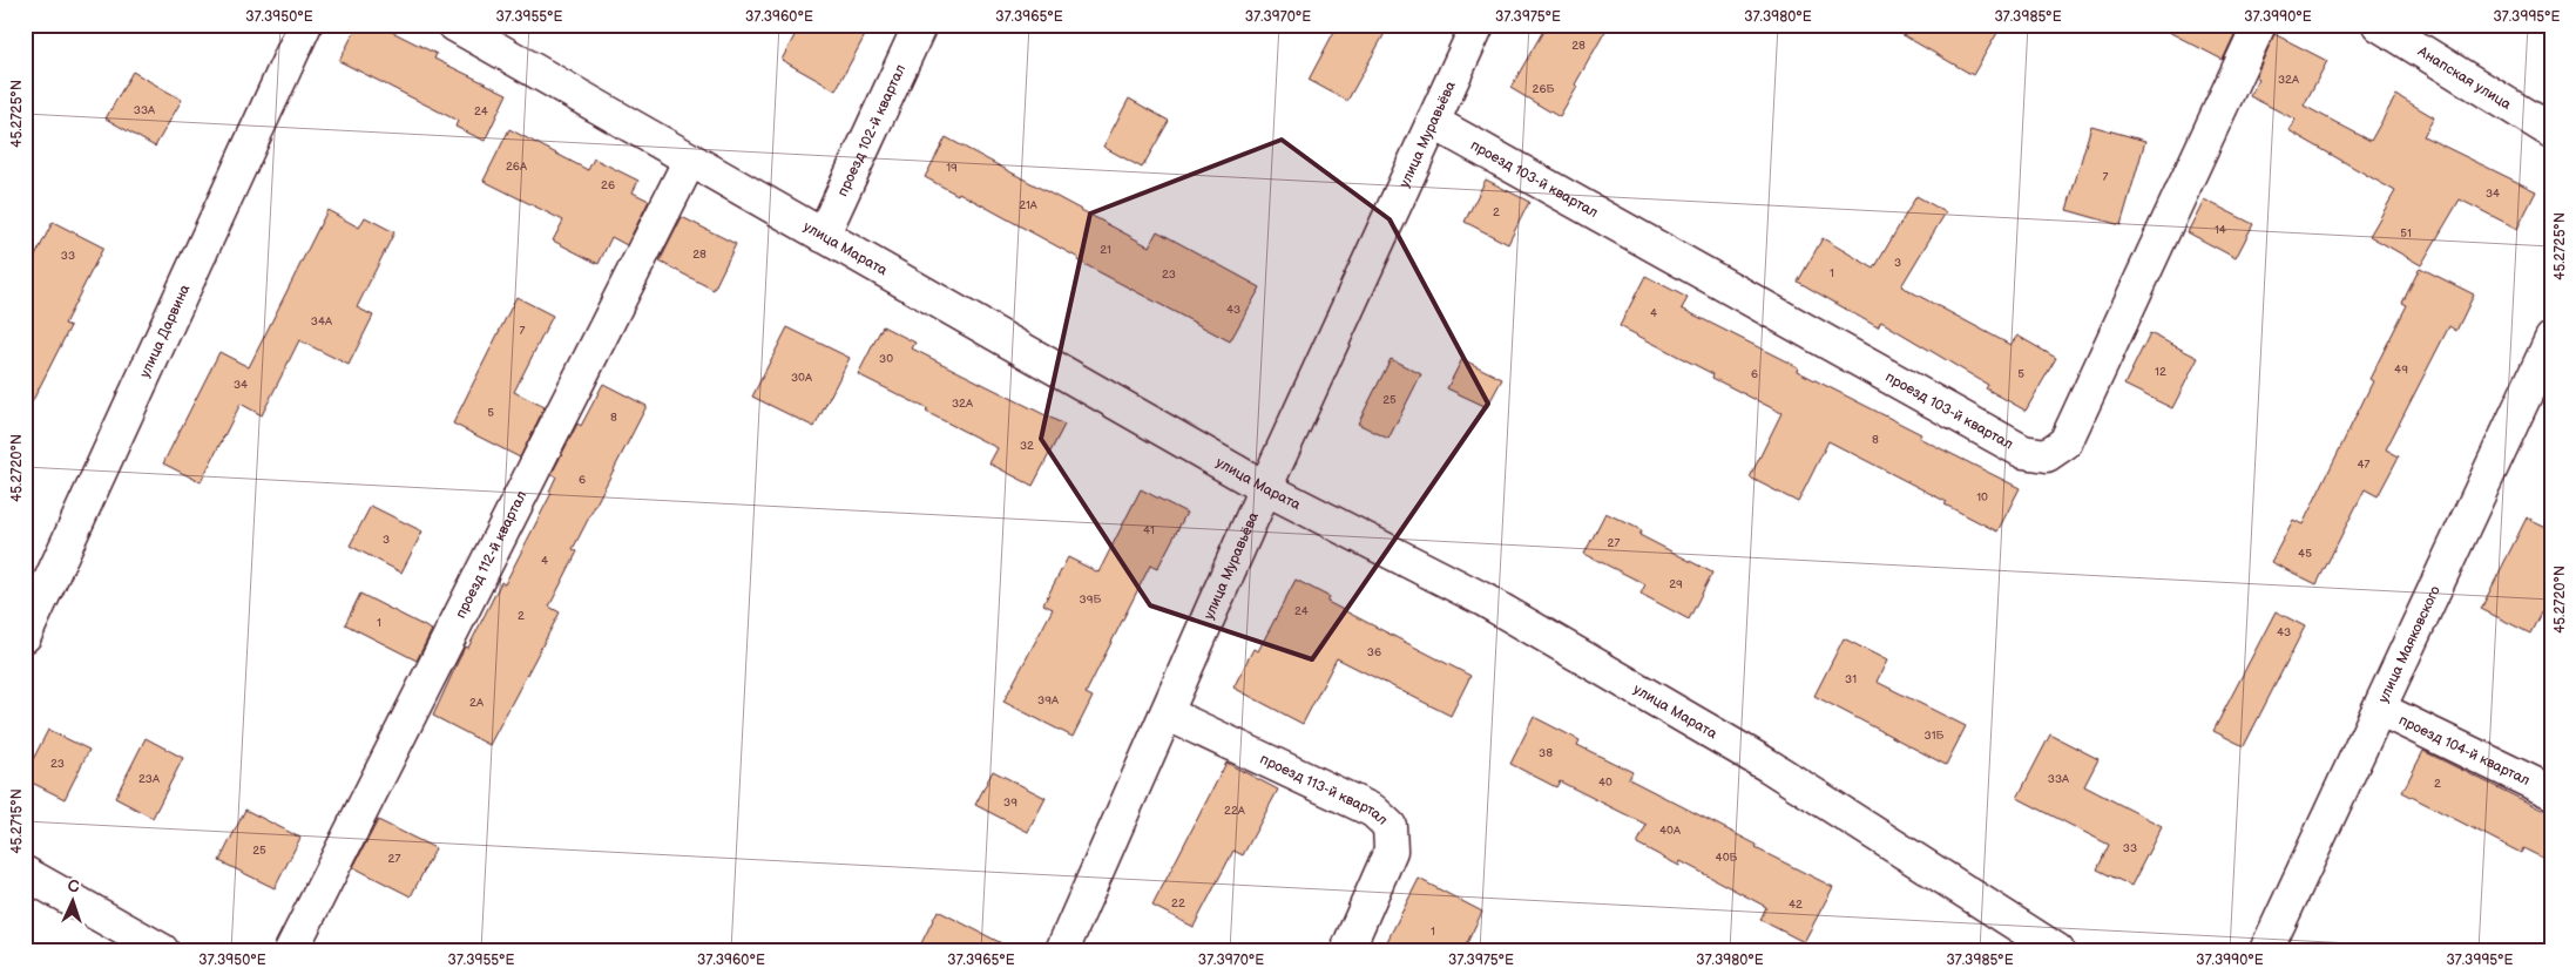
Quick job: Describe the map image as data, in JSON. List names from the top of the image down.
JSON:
{
  "streets": {
    "street": [
      "Анапская улица",
      "проезд 102-й квартал",
      "улица Муравьёва",
      "проезд 103-й квартал",
      "улица Марата",
      "улица Дарвина",
      "проезд 112-й квартал",
      "улица Маяковского",
      "проезд 104-й квартал",
      "проезд 113-й квартал"
    ]
  },
  "crossings": [
    ["проезд 102-й квартал", "улица Марата"],
    ["улица Муравьёва", "проезд 103-й квартал"],
    ["улица Муравьёва", "улица Марата"],
    ["улица Муравьёва", "проезд 113-й квартал"],
    ["улица Марата", "проезд 112-й квартал"],
    ["улица Маяковского", "проезд 104-й квартал"]
  ],
  "house_numbers": [
    "28",
    "32А",
    "26Б",
    "33А",
    "24",
    "26А",
    "19",
    "7",
    "26",
    "34",
    "21А",
    "2",
    "14",
    "51",
    "21",
    "28",
    "33",
    "3",
    "1",
    "23",
    "43",
    "4",
    "34А",
    "7",
    "30",
    "49",
    "12",
    "6",
    "5",
    "30А",
    "34",
    "25",
    "32А",
    "5",
    "8",
    "8",
    "32",
    "47",
    "6",
    "10",
    "41",
    "3",
    "27",
    "45",
    "4",
    "29",
    "39Б",
    "24",
    "2",
    "1",
    "43",
    "36",
    "31",
    "39А",
    "2А",
    "31Б",
    "38",
    "23",
    "23А",
    "33А",
    "40",
    "2",
    "39",
    "22А",
    "40А",
    "33",
    "25",
    "40Б",
    "27",
    "22",
    "42",
    "1"
  ],
  "north": "top",
  "coordinates": [
    "37.3950°E",
    "37.3955°E",
    "37.3960°E",
    "37.3965°E",
    "37.3970°E",
    "37.3975°E",
    "37.3980°E",
    "37.3985°E",
    "37.3990°E",
    "37.3995°E",
    "45.2725°N",
    "45.2720°N",
    "45.2715°N"
  ]
}
